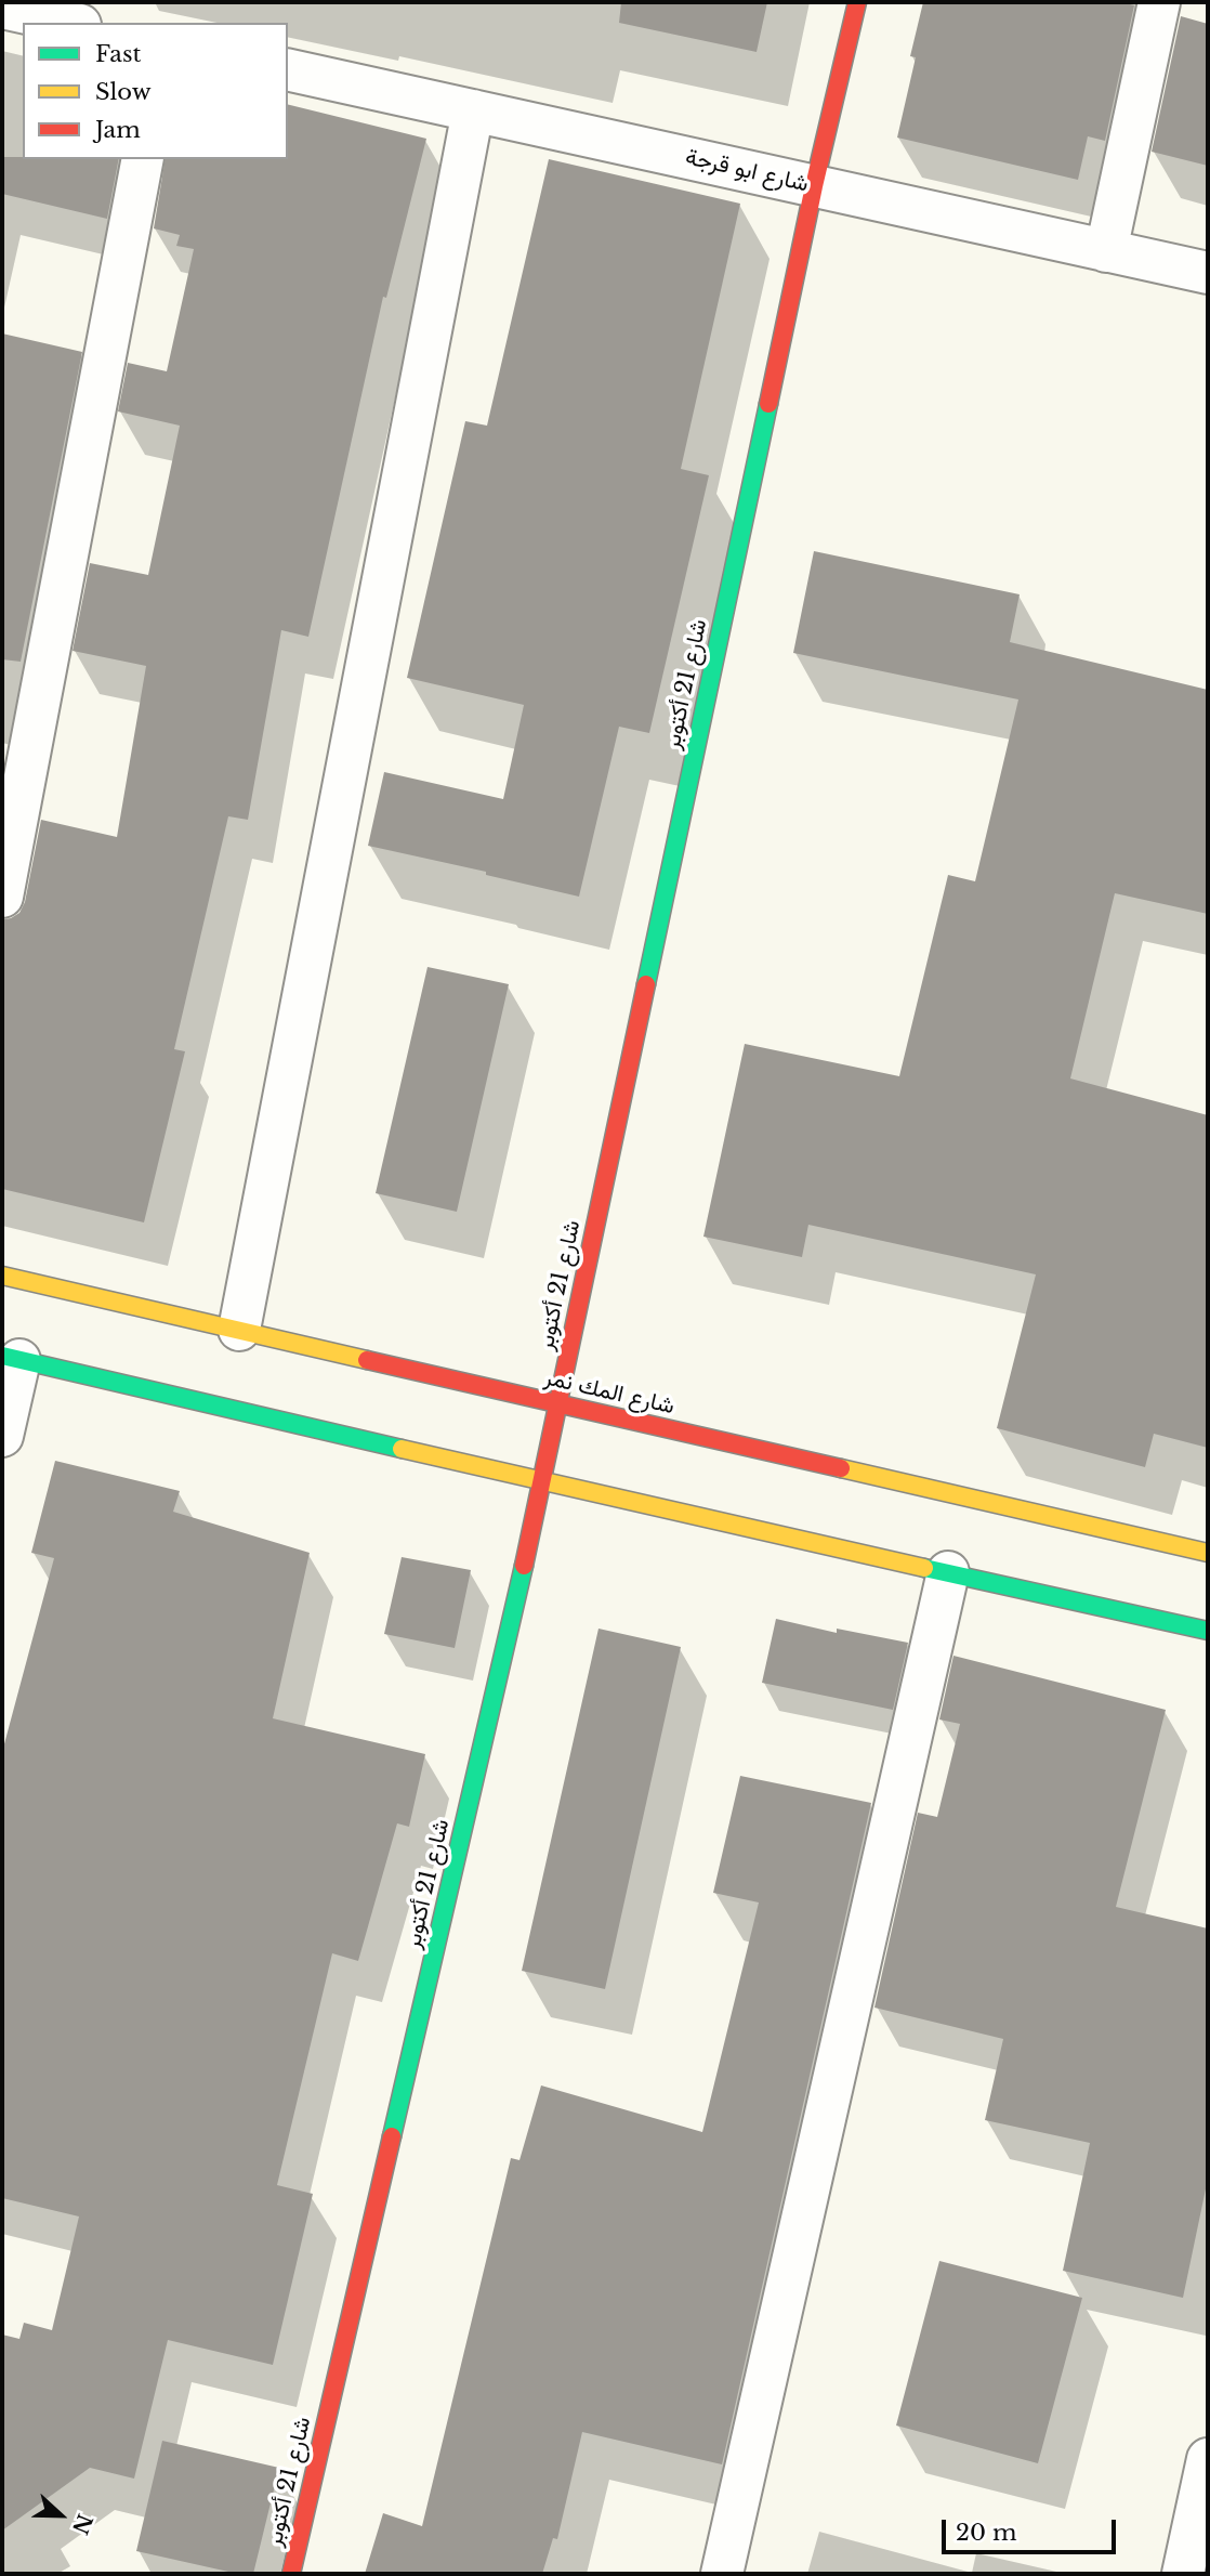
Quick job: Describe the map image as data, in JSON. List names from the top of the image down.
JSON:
{
  "streets": {
    "main road": ["شارع 21 أكتوبر", "شارع المك نمر"],
    "street": ["شارع ابو قرجة"]
  },
  "crossings": [
    ["شارع ابو قرجة", "شارع 21 أكتوبر"],
    ["شارع 21 أكتوبر", "شارع المك نمر"]
  ],
  "legend": ["Fast", "Slow", "Jam"],
  "scale_bar": "20 m",
  "north": "right"
}
